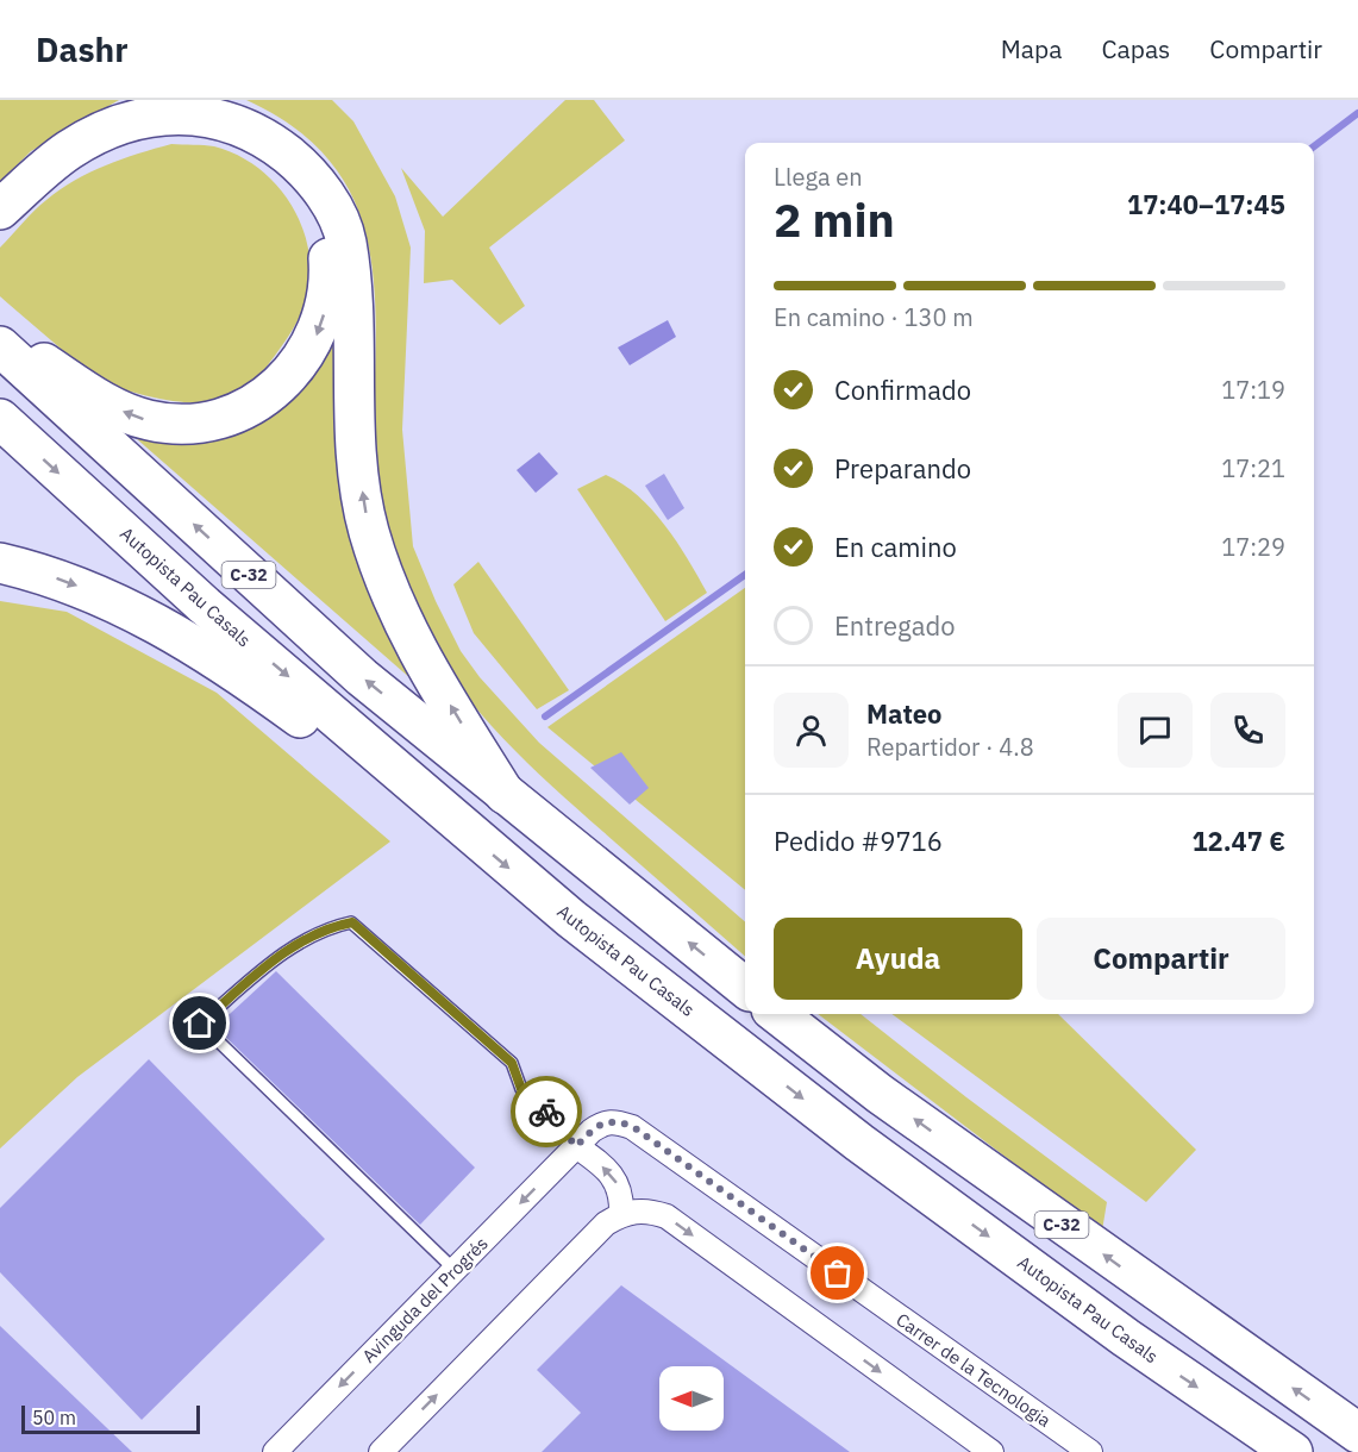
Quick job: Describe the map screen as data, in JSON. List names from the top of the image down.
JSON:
{
  "streets": {
    "highway": ["C-32", "Autopista Pau Casals"],
    "street": ["Avinguda del Progrés", "Carrer de la Tecnologia"]
  },
  "crossings": [
    ["Avinguda del Progrés", "Carrer de la Tecnologia"]
  ],
  "scale_bar": "50 m",
  "north": "left",
  "page": {
    "header": "Dashr",
    "nav": ["Mapa", "Capas", "Compartir"],
    "heading": ["2 min", "Llega en", "17:40–17:45"],
    "panel": [
      "Mateo",
      "Repartidor · 4.8",
      "Pedido #9716",
      "12.47 €"
    ],
    "bar": "En camino · 130 m",
    "list": [
      ["Confirmado", "17:19"],
      ["Preparando", "17:21"],
      ["En camino", "17:29"],
      "Entregado"
    ],
    "buttons": ["Ayuda", "Compartir"],
    "scale": "50 m"
  }
}
